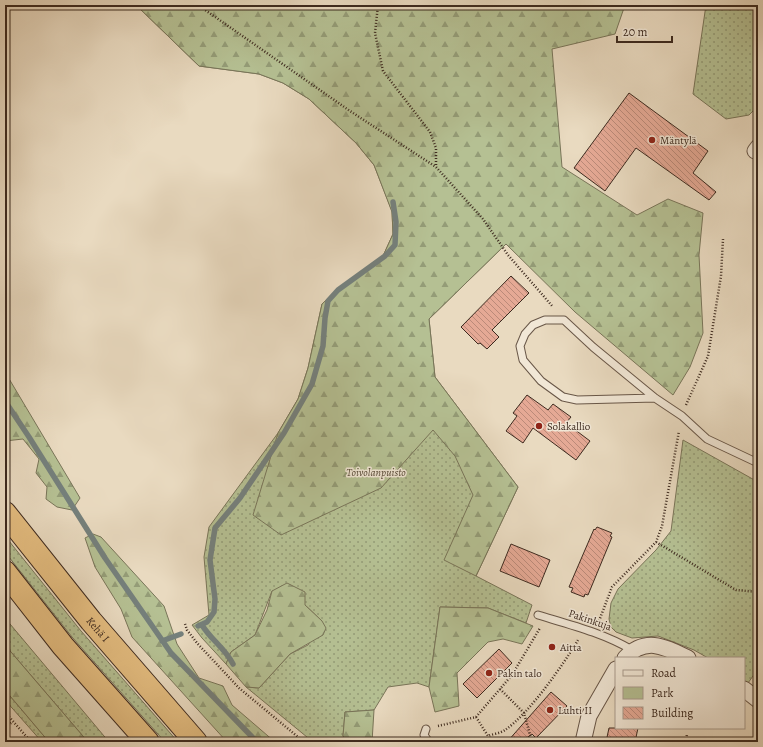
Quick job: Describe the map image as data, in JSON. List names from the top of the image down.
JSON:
{
  "streets": {
    "highway": ["Kehä I"],
    "lane": ["Pakinkuja"]
  },
  "parks": ["Toivolanpuisto"],
  "places": [
    "Mäntylä",
    "Solakallio",
    "Aitta",
    "Pakin talo",
    "Luhti II"
  ],
  "legend": ["Road", "Park", "Building"],
  "scale_bar": "20 m"
}
